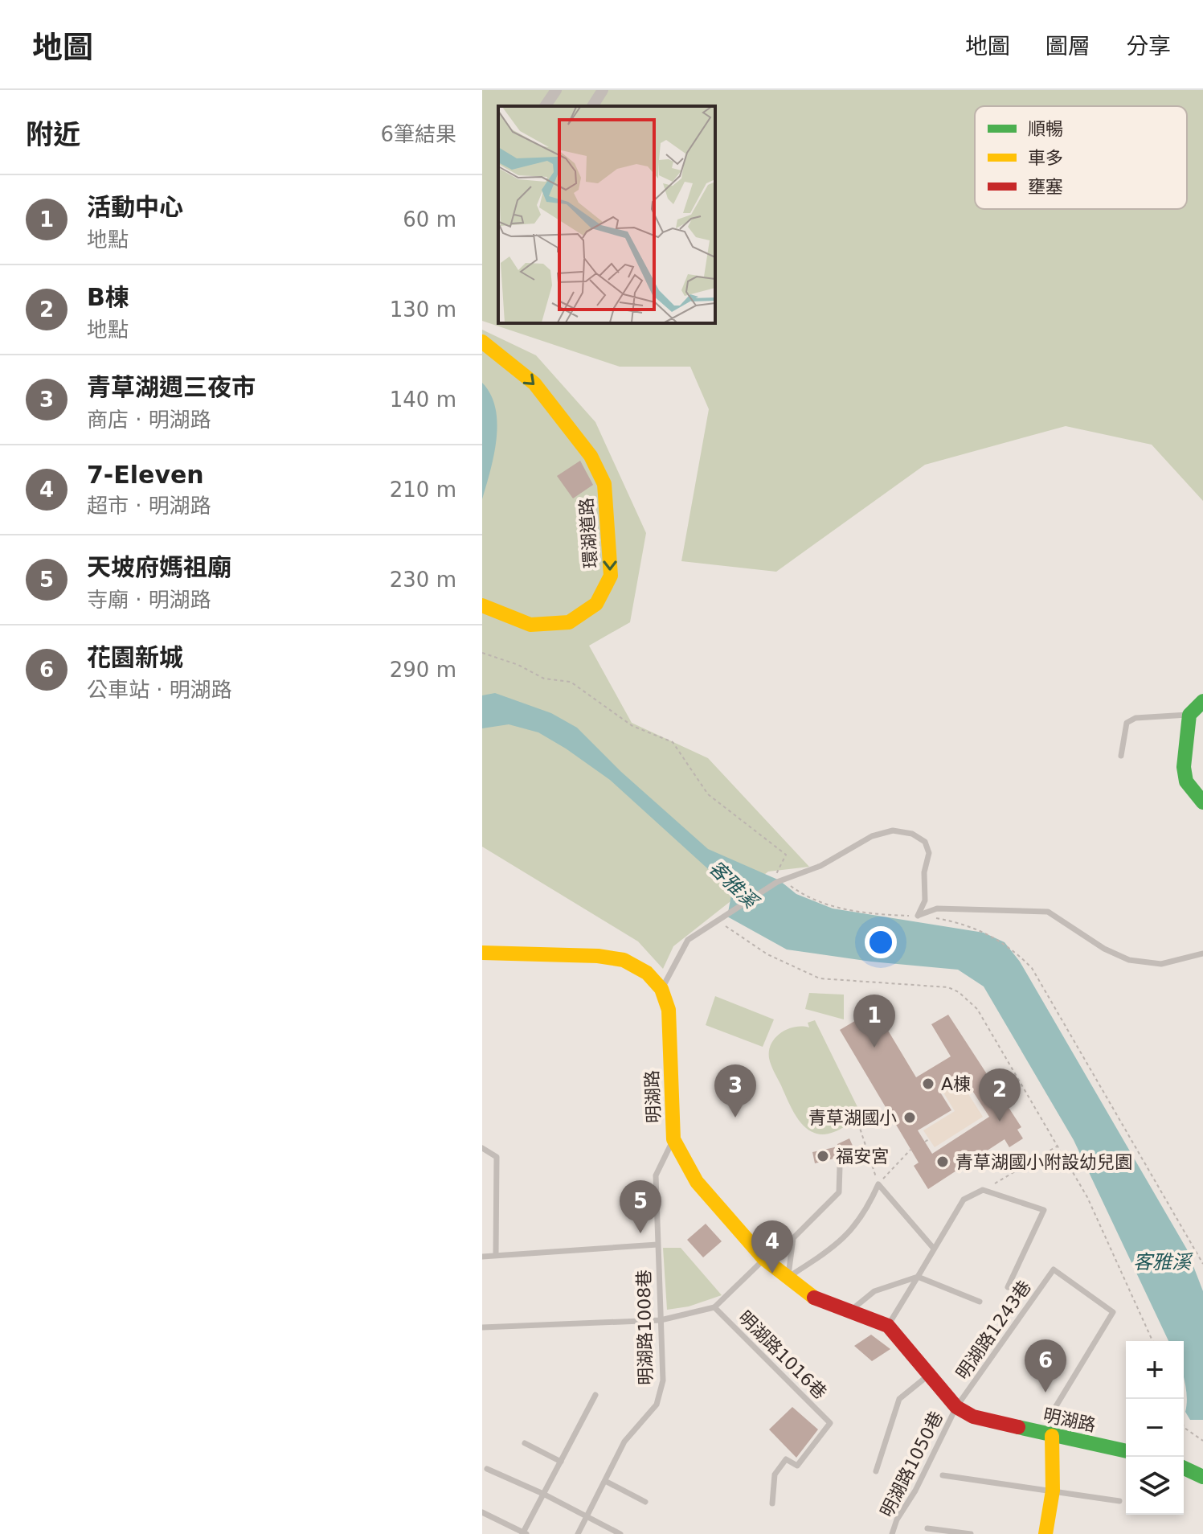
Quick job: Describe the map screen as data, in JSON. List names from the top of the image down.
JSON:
{
  "streets": {
    "street": ["環湖道路", "明湖路"],
    "lane": [
      "明湖路1008巷",
      "明湖路1243巷",
      "明湖路1016巷",
      "明湖路1050巷"
    ]
  },
  "crossings": [
    ["明湖路", "明湖路1008巷"],
    ["明湖路", "明湖路1243巷"],
    ["明湖路", "明湖路1016巷"],
    ["明湖路", "明湖路1050巷"],
    ["明湖路1008巷", "明湖路1016巷"],
    ["明湖路1243巷", "明湖路1050巷"]
  ],
  "water": ["客雅溪"],
  "places": [
    "A棟",
    "青草湖國小",
    "福安宮",
    "青草湖國小附設幼兒園"
  ],
  "legend": ["順暢", "車多", "壅塞"],
  "page": {
    "header": "地圖",
    "nav": ["地圖", "圖層", "分享"],
    "heading": ["附近", "6筆結果"],
    "list": [
      {
        "mark": "1",
        "name": "活動中心",
        "note": "地點",
        "value": "60 m"
      },
      {
        "mark": "2",
        "name": "B棟",
        "note": "地點",
        "value": "130 m"
      },
      {
        "mark": "3",
        "name": "青草湖週三夜市",
        "note": "商店 · 明湖路",
        "value": "140 m"
      },
      {
        "mark": "4",
        "name": "7-Eleven",
        "note": "超市 · 明湖路",
        "value": "210 m"
      },
      {
        "mark": "5",
        "name": "天坡府媽祖廟",
        "note": "寺廟 · 明湖路",
        "value": "230 m"
      },
      {
        "mark": "6",
        "name": "花園新城",
        "note": "公車站 · 明湖路",
        "value": "290 m"
      }
    ],
    "pins": [
      "1",
      "3",
      "2",
      "5",
      "4",
      "6"
    ],
    "map_buttons": ["+", "−"]
  }
}
